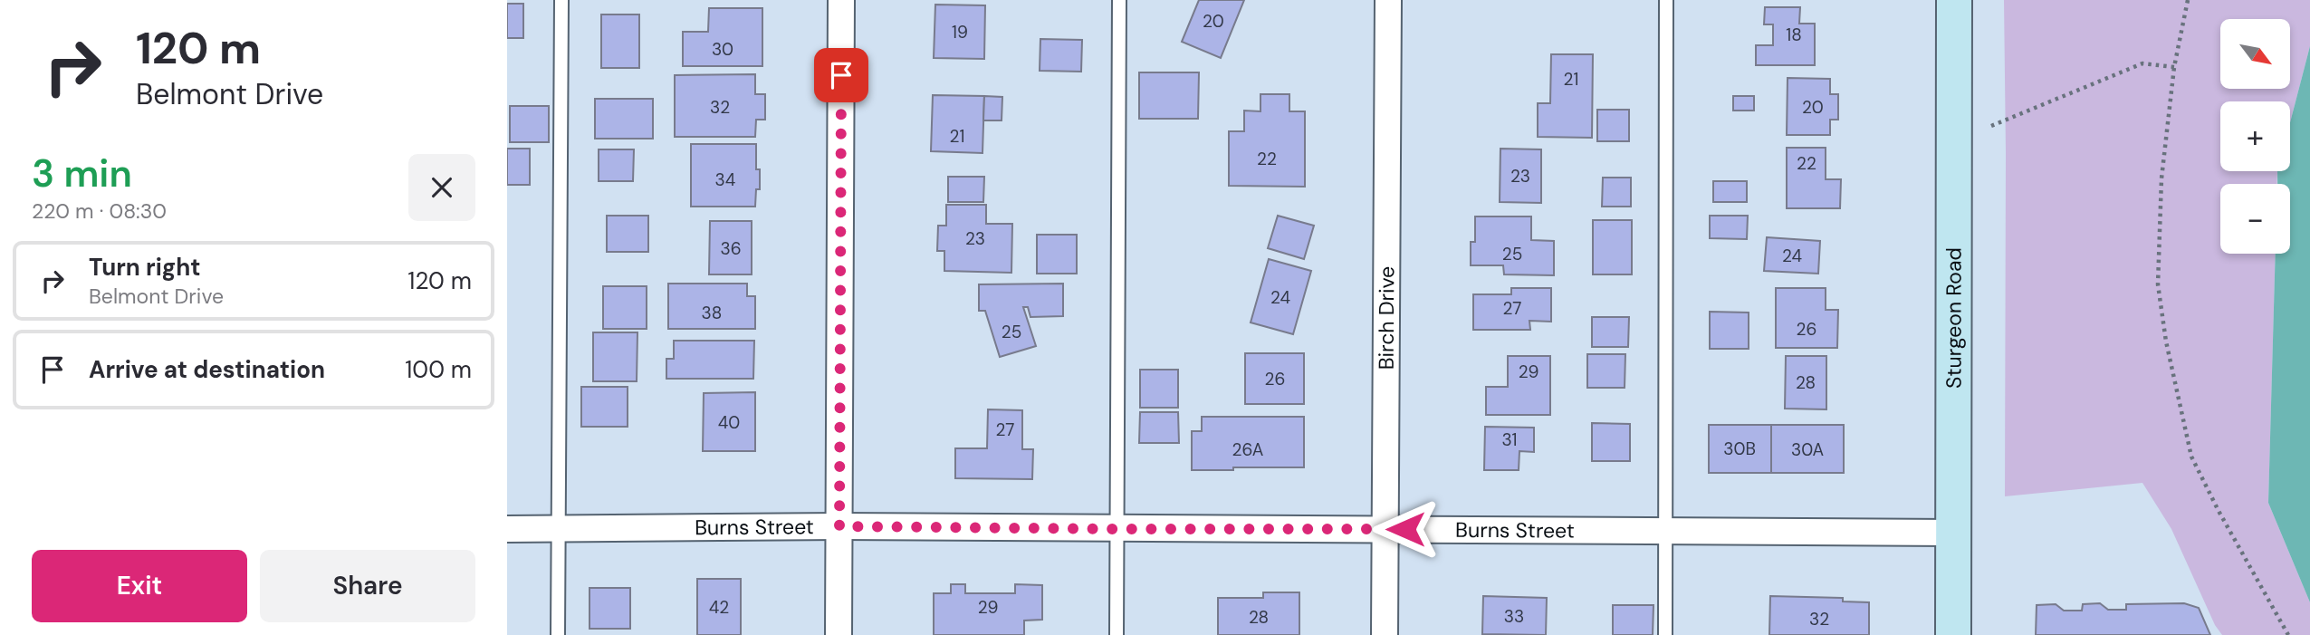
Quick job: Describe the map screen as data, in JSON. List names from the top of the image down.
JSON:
{
  "streets": {
    "main road": ["Sturgeon Road"],
    "street": ["Birch Drive", "Burns Street"]
  },
  "crossings": [
    ["Birch Drive", "Burns Street"],
    ["Sturgeon Road", "Burns Street"]
  ],
  "house_numbers": [
    "20",
    "19",
    "18",
    "30",
    "21",
    "32",
    "20",
    "21",
    "22",
    "22",
    "23",
    "34",
    "23",
    "36",
    "25",
    "24",
    "24",
    "27",
    "38",
    "26",
    "25",
    "29",
    "26",
    "28",
    "40",
    "27",
    "31",
    "30B",
    "26A",
    "30A",
    "42",
    "29",
    "33",
    "28",
    "32"
  ],
  "north": "bottom right",
  "page": {
    "turn": ["120 m", "Belmont Drive"],
    "map_buttons": ["+", "−"],
    "heading": ["3 min", "220 m · 08:30"],
    "list": [
      {
        "name": "Turn right",
        "note": "Belmont Drive",
        "value": "120 m"
      },
      {
        "name": "Arrive at destination",
        "value": "100 m"
      }
    ],
    "buttons": ["Exit", "Share"]
  }
}
